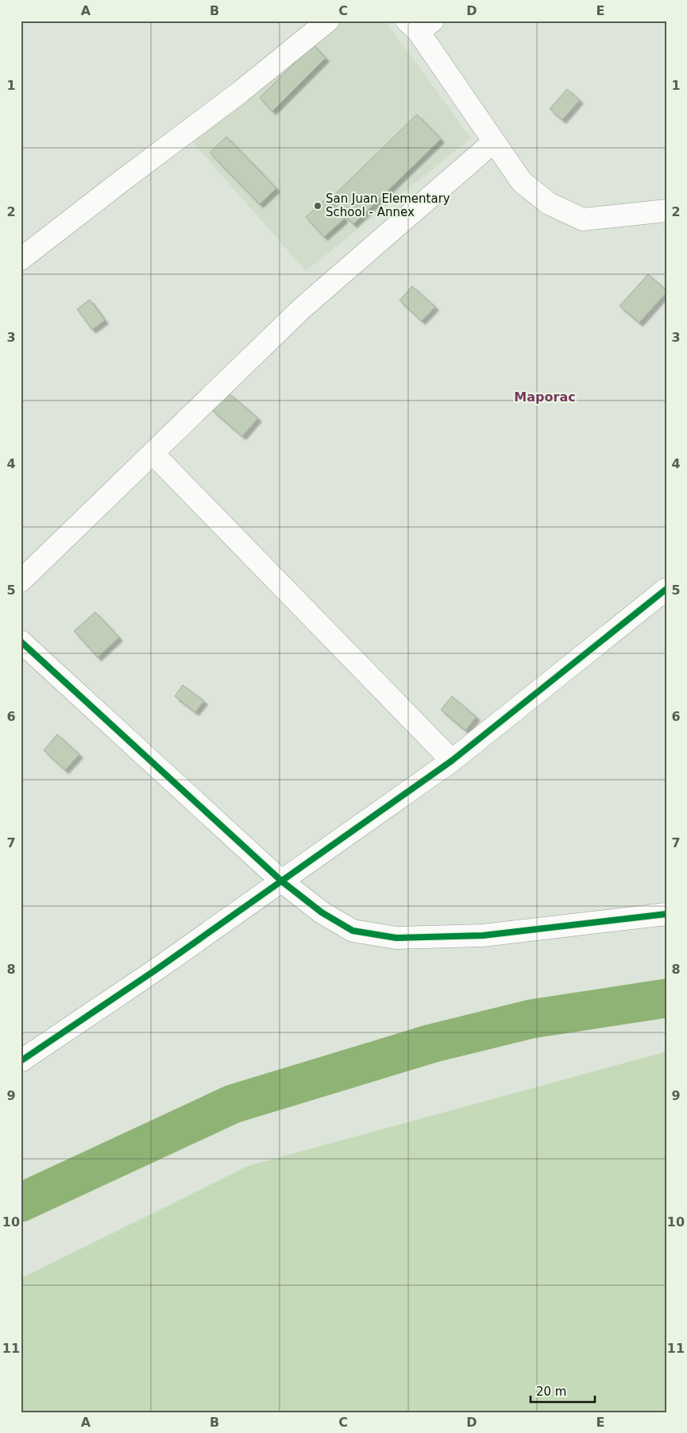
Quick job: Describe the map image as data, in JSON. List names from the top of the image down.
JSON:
{
  "districts": ["Maporac"],
  "places": ["San Juan Elementary School - Annex"],
  "scale_bar": "20 m",
  "grid": {
    "columns": [
      "A",
      "B",
      "C",
      "D",
      "E"
    ],
    "rows": [
      "1",
      "2",
      "3",
      "4",
      "5",
      "6",
      "7",
      "8",
      "9",
      "10",
      "11"
    ]
  }
}
